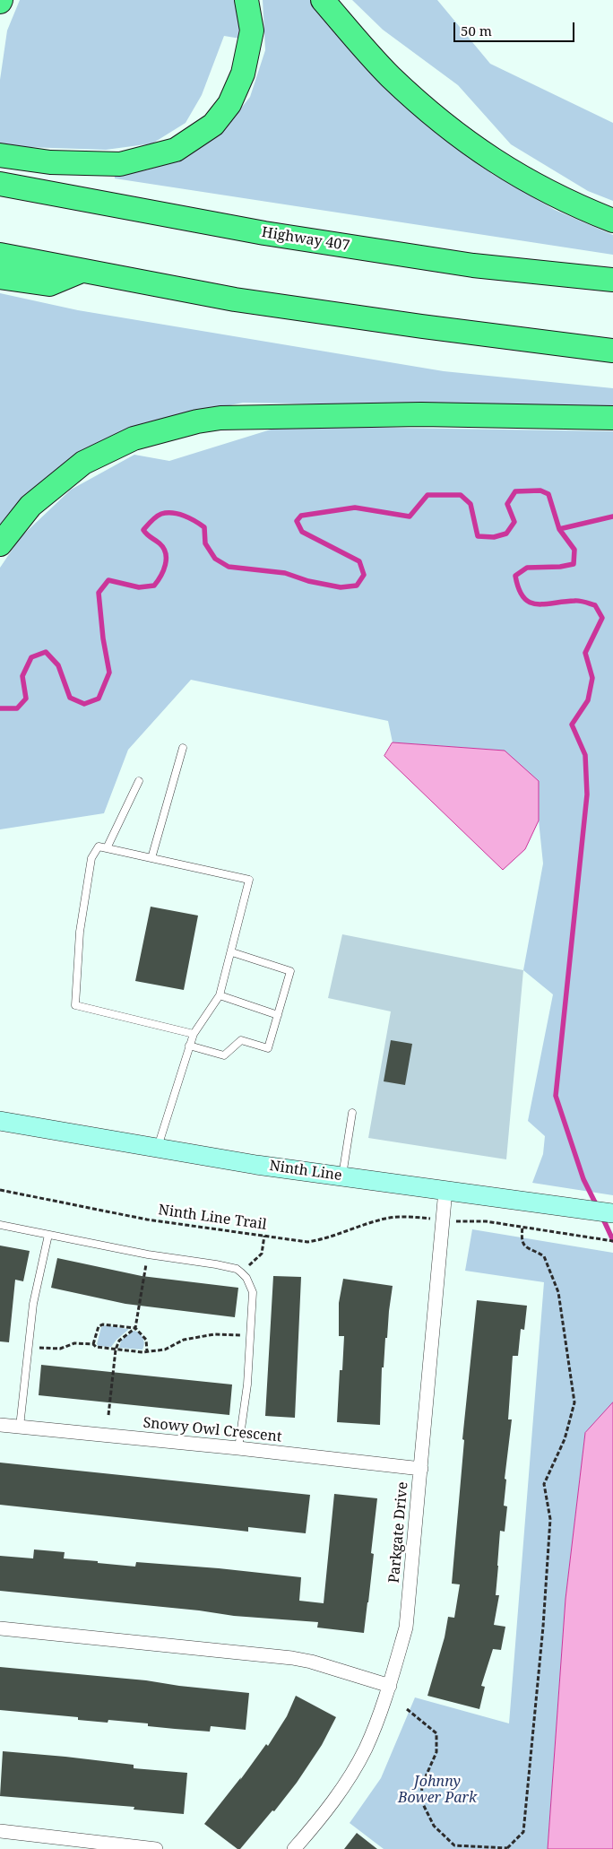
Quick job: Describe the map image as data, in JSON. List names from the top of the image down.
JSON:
{
  "streets": {
    "highway": ["Highway 407"],
    "main road": ["Ninth Line"],
    "street": ["Snowy Owl Crescent", "Parkgate Drive"],
    "path": ["Ninth Line Trail"]
  },
  "crossings": [
    ["Ninth Line", "Parkgate Drive"],
    ["Snowy Owl Crescent", "Parkgate Drive"]
  ],
  "parks": ["Johnny Bower Park"],
  "scale_bar": "50 m"
}
